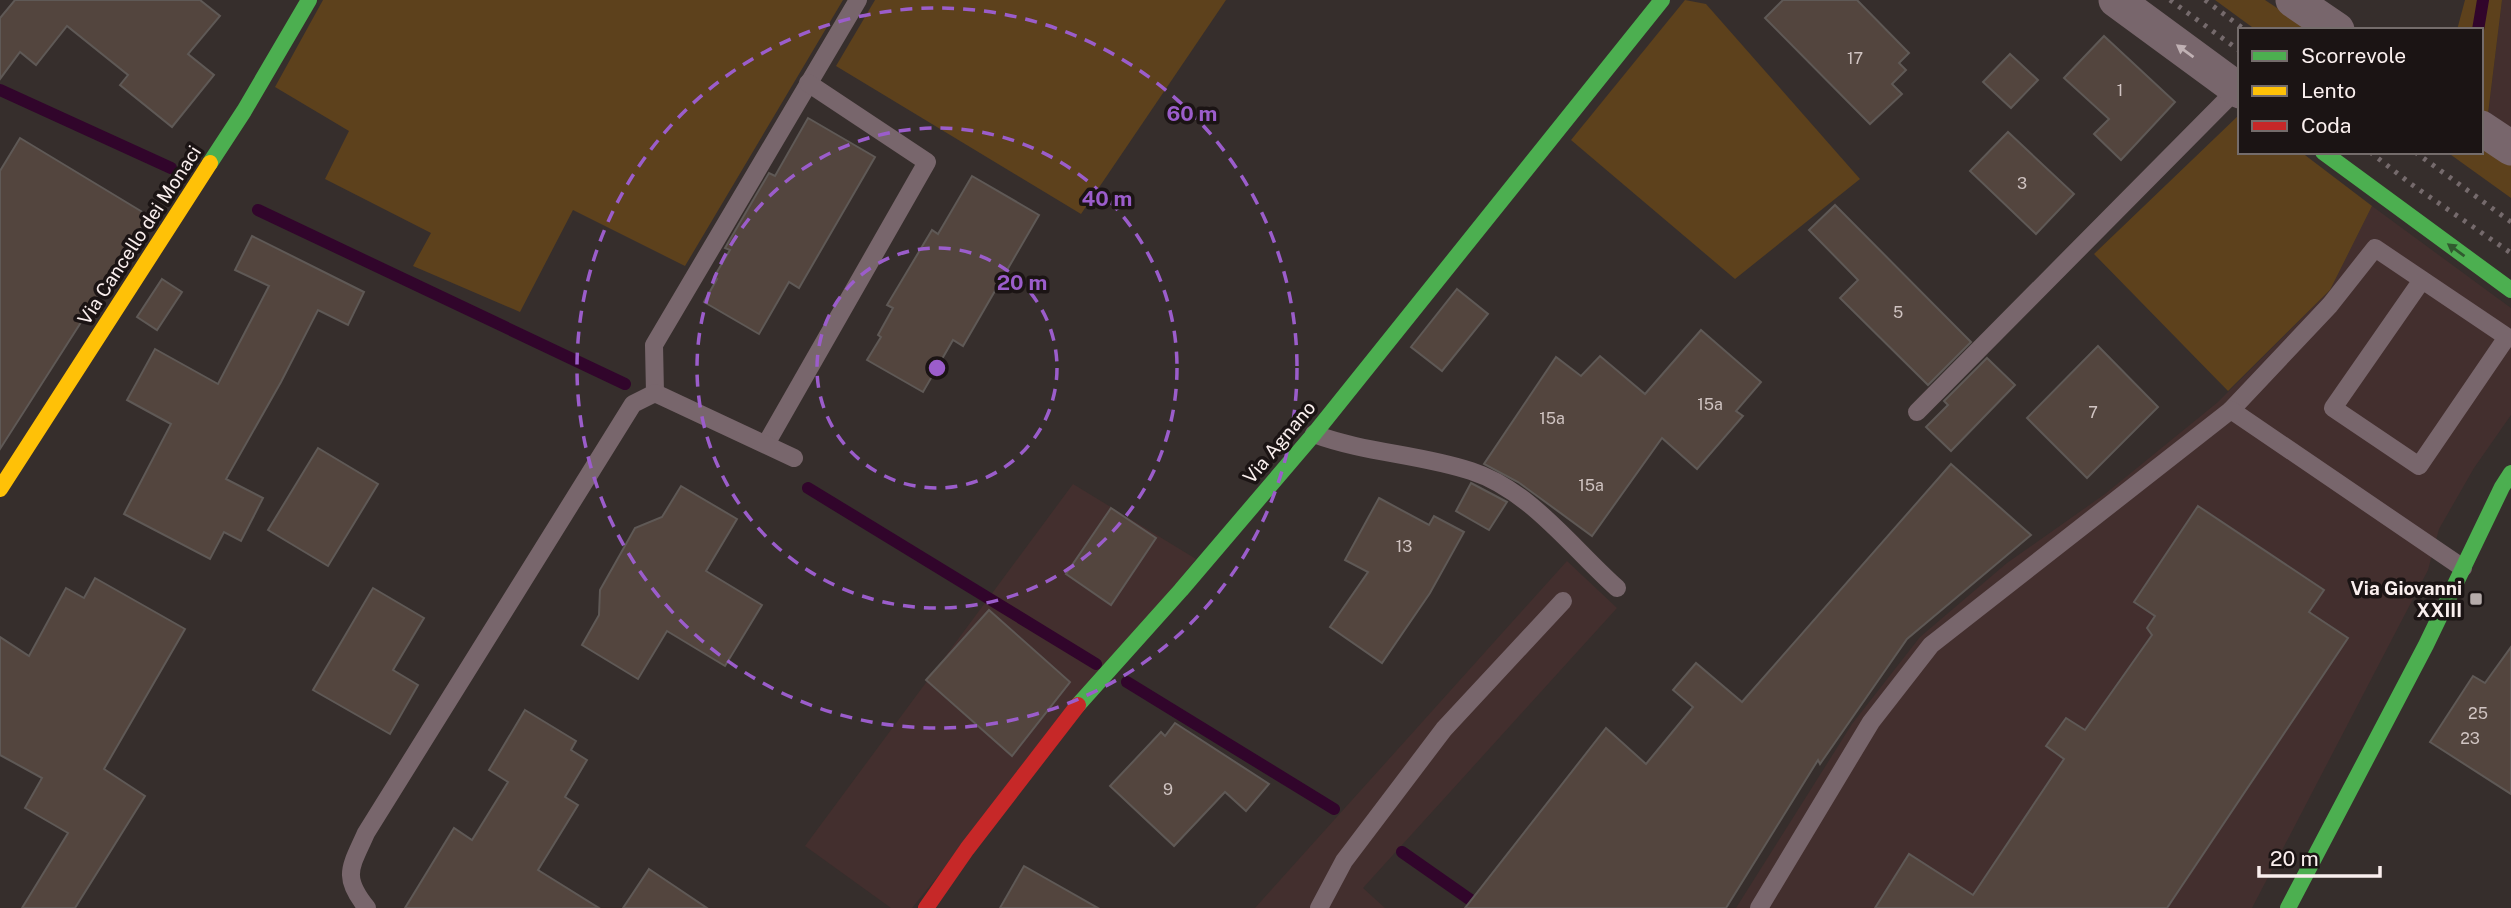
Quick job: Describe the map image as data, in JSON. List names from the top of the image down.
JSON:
{
  "streets": {
    "street": ["Via Cancello dei Monaci", "Via Agnano"]
  },
  "places": {
    "transit": ["Via Giovanni XXIII"]
  },
  "house_numbers": [
    "17",
    "1",
    "3",
    "5",
    "15a",
    "7",
    "15a",
    "15a",
    "13",
    "25",
    "23",
    "9"
  ],
  "legend": ["Scorrevole", "Lento", "Coda"],
  "scale_bar": "20 m",
  "rings": ["60 m", "40 m", "20 m"]
}
